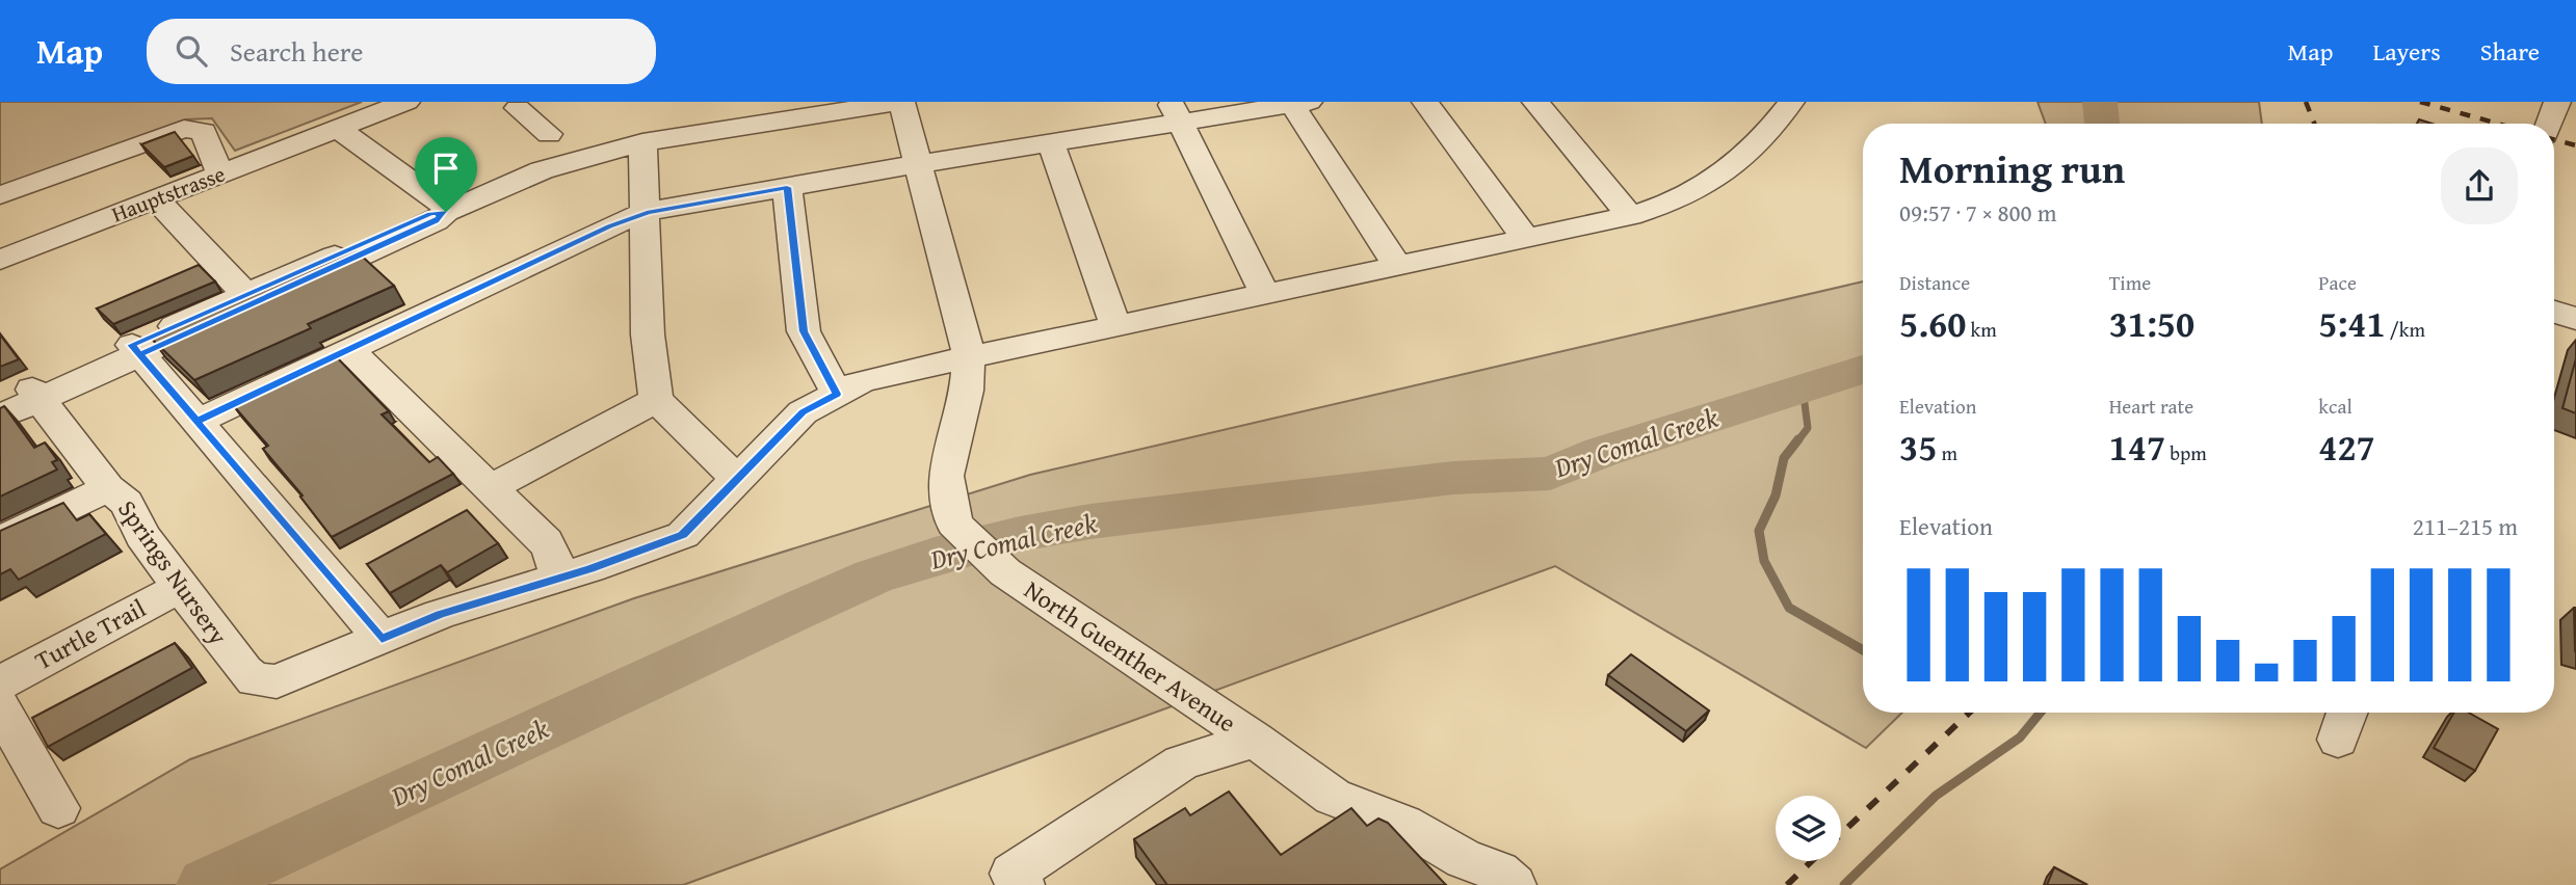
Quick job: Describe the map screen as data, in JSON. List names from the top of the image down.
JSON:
{
  "streets": {
    "street": [
      "Hauptstrasse",
      "Springs Nursery",
      "Turtle Trail",
      "North Guenther Avenue"
    ]
  },
  "crossings": [
    ["Springs Nursery", "Turtle Trail"]
  ],
  "water": ["Dry Comal Creek"],
  "page": {
    "header": "Map",
    "search": "Search here",
    "nav": ["Map", "Layers", "Share"],
    "heading": ["Morning run", "09:57 · 7 × 800 m"],
    "stats": [
      ["Distance", "5.60 km"],
      ["Time", "31:50"],
      ["Pace", "5:41 /km"],
      ["Elevation", "35 m"],
      ["Heart rate", "147 bpm"],
      ["kcal", "427"]
    ],
    "chart": ["Elevation", "211–215 m"]
  }
}
